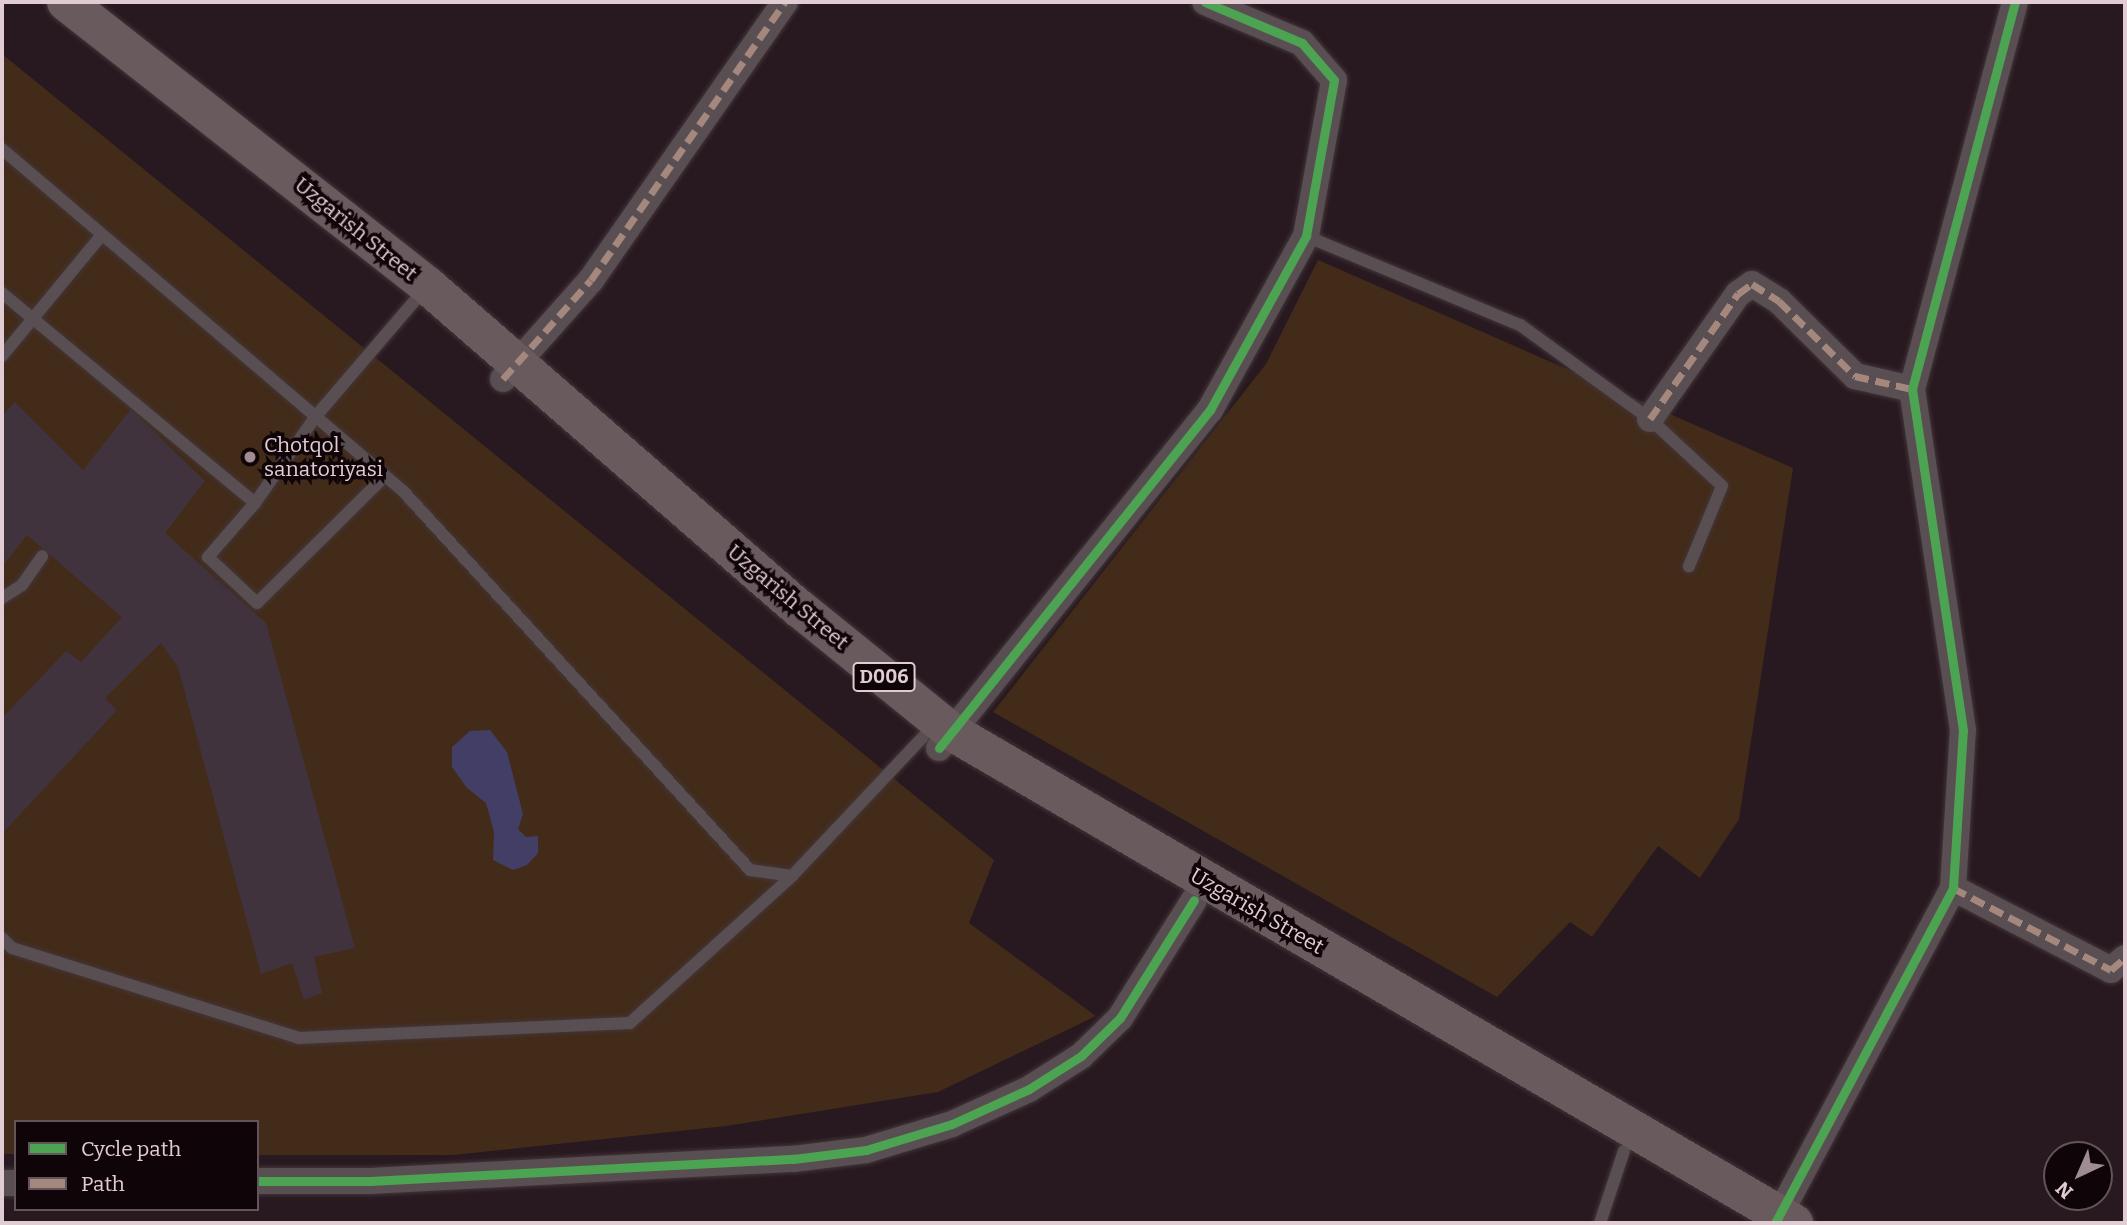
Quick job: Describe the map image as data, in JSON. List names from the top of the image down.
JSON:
{
  "streets": {
    "main road": ["Uzgarish Street", "D006"]
  },
  "places": ["Chotqol sanatoriyasi"],
  "legend": ["Cycle path", "Path"],
  "north": "bottom left"
}
